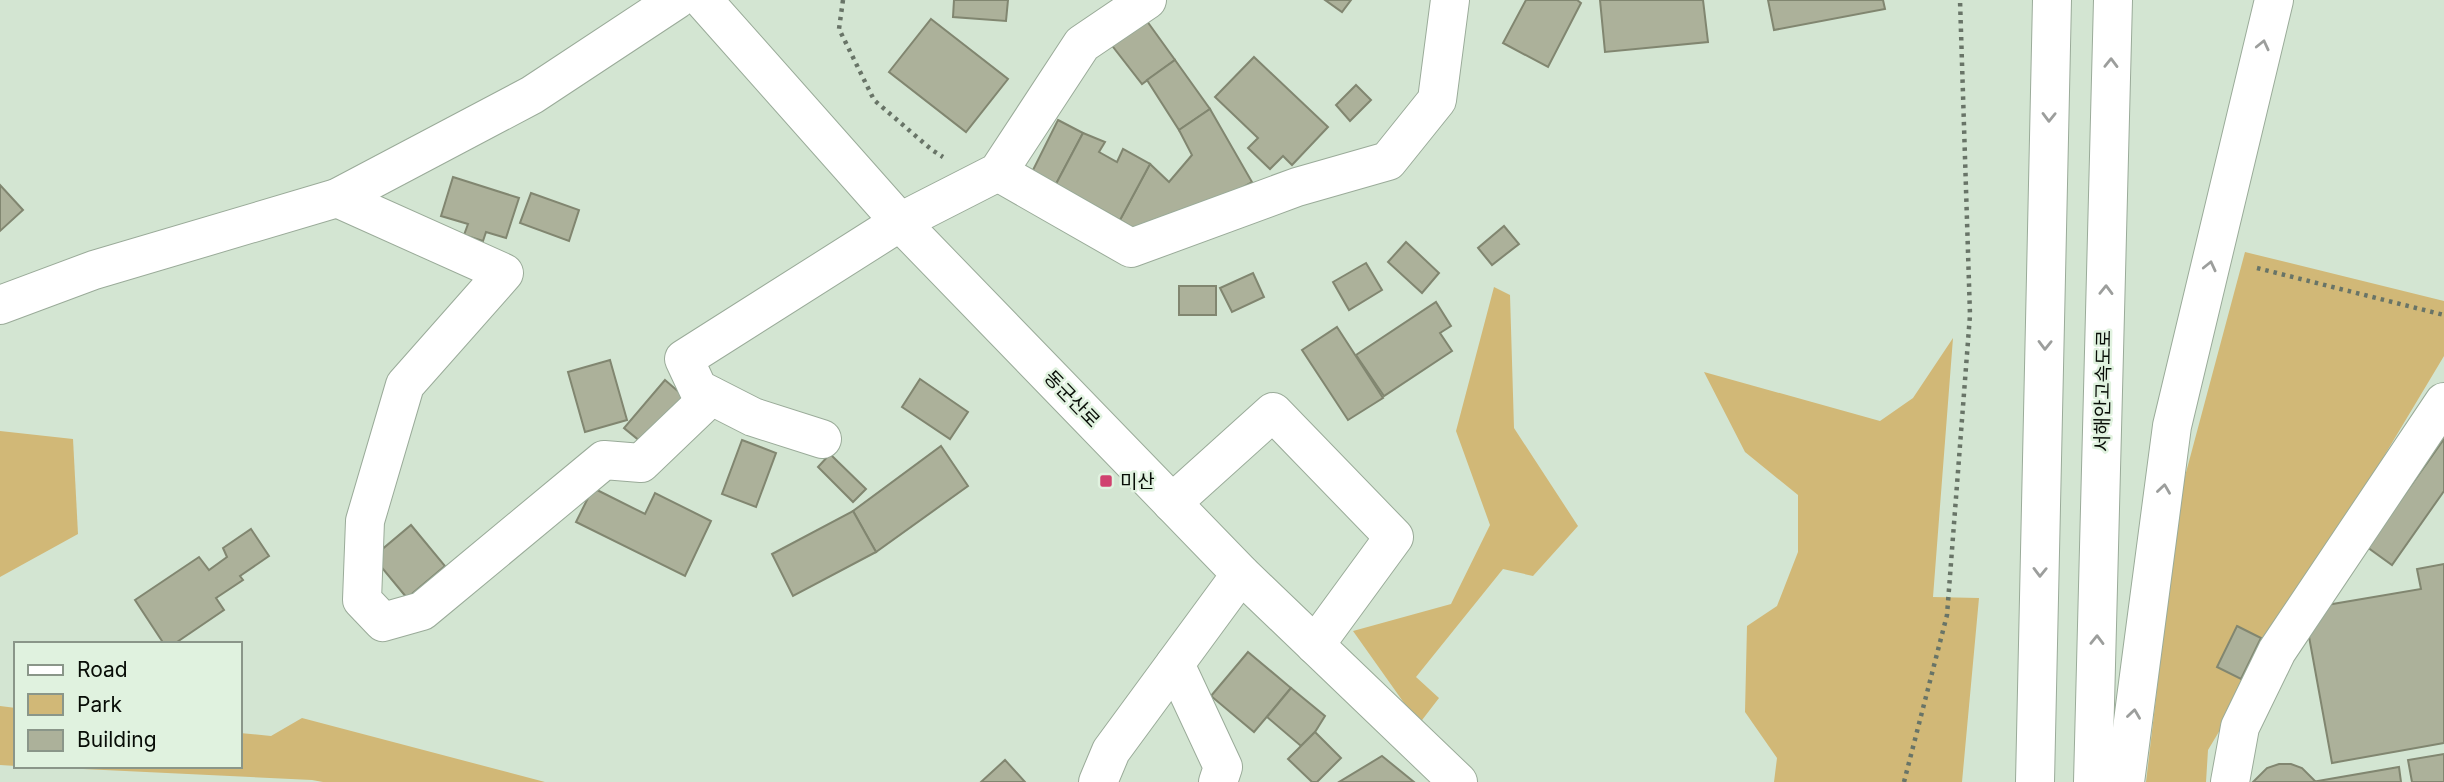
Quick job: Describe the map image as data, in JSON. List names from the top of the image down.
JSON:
{
  "streets": {
    "main road": ["서해안고속도로", "동군산로"]
  },
  "places": {
    "transit": ["미산"]
  },
  "legend": ["Road", "Park", "Building"]
}
